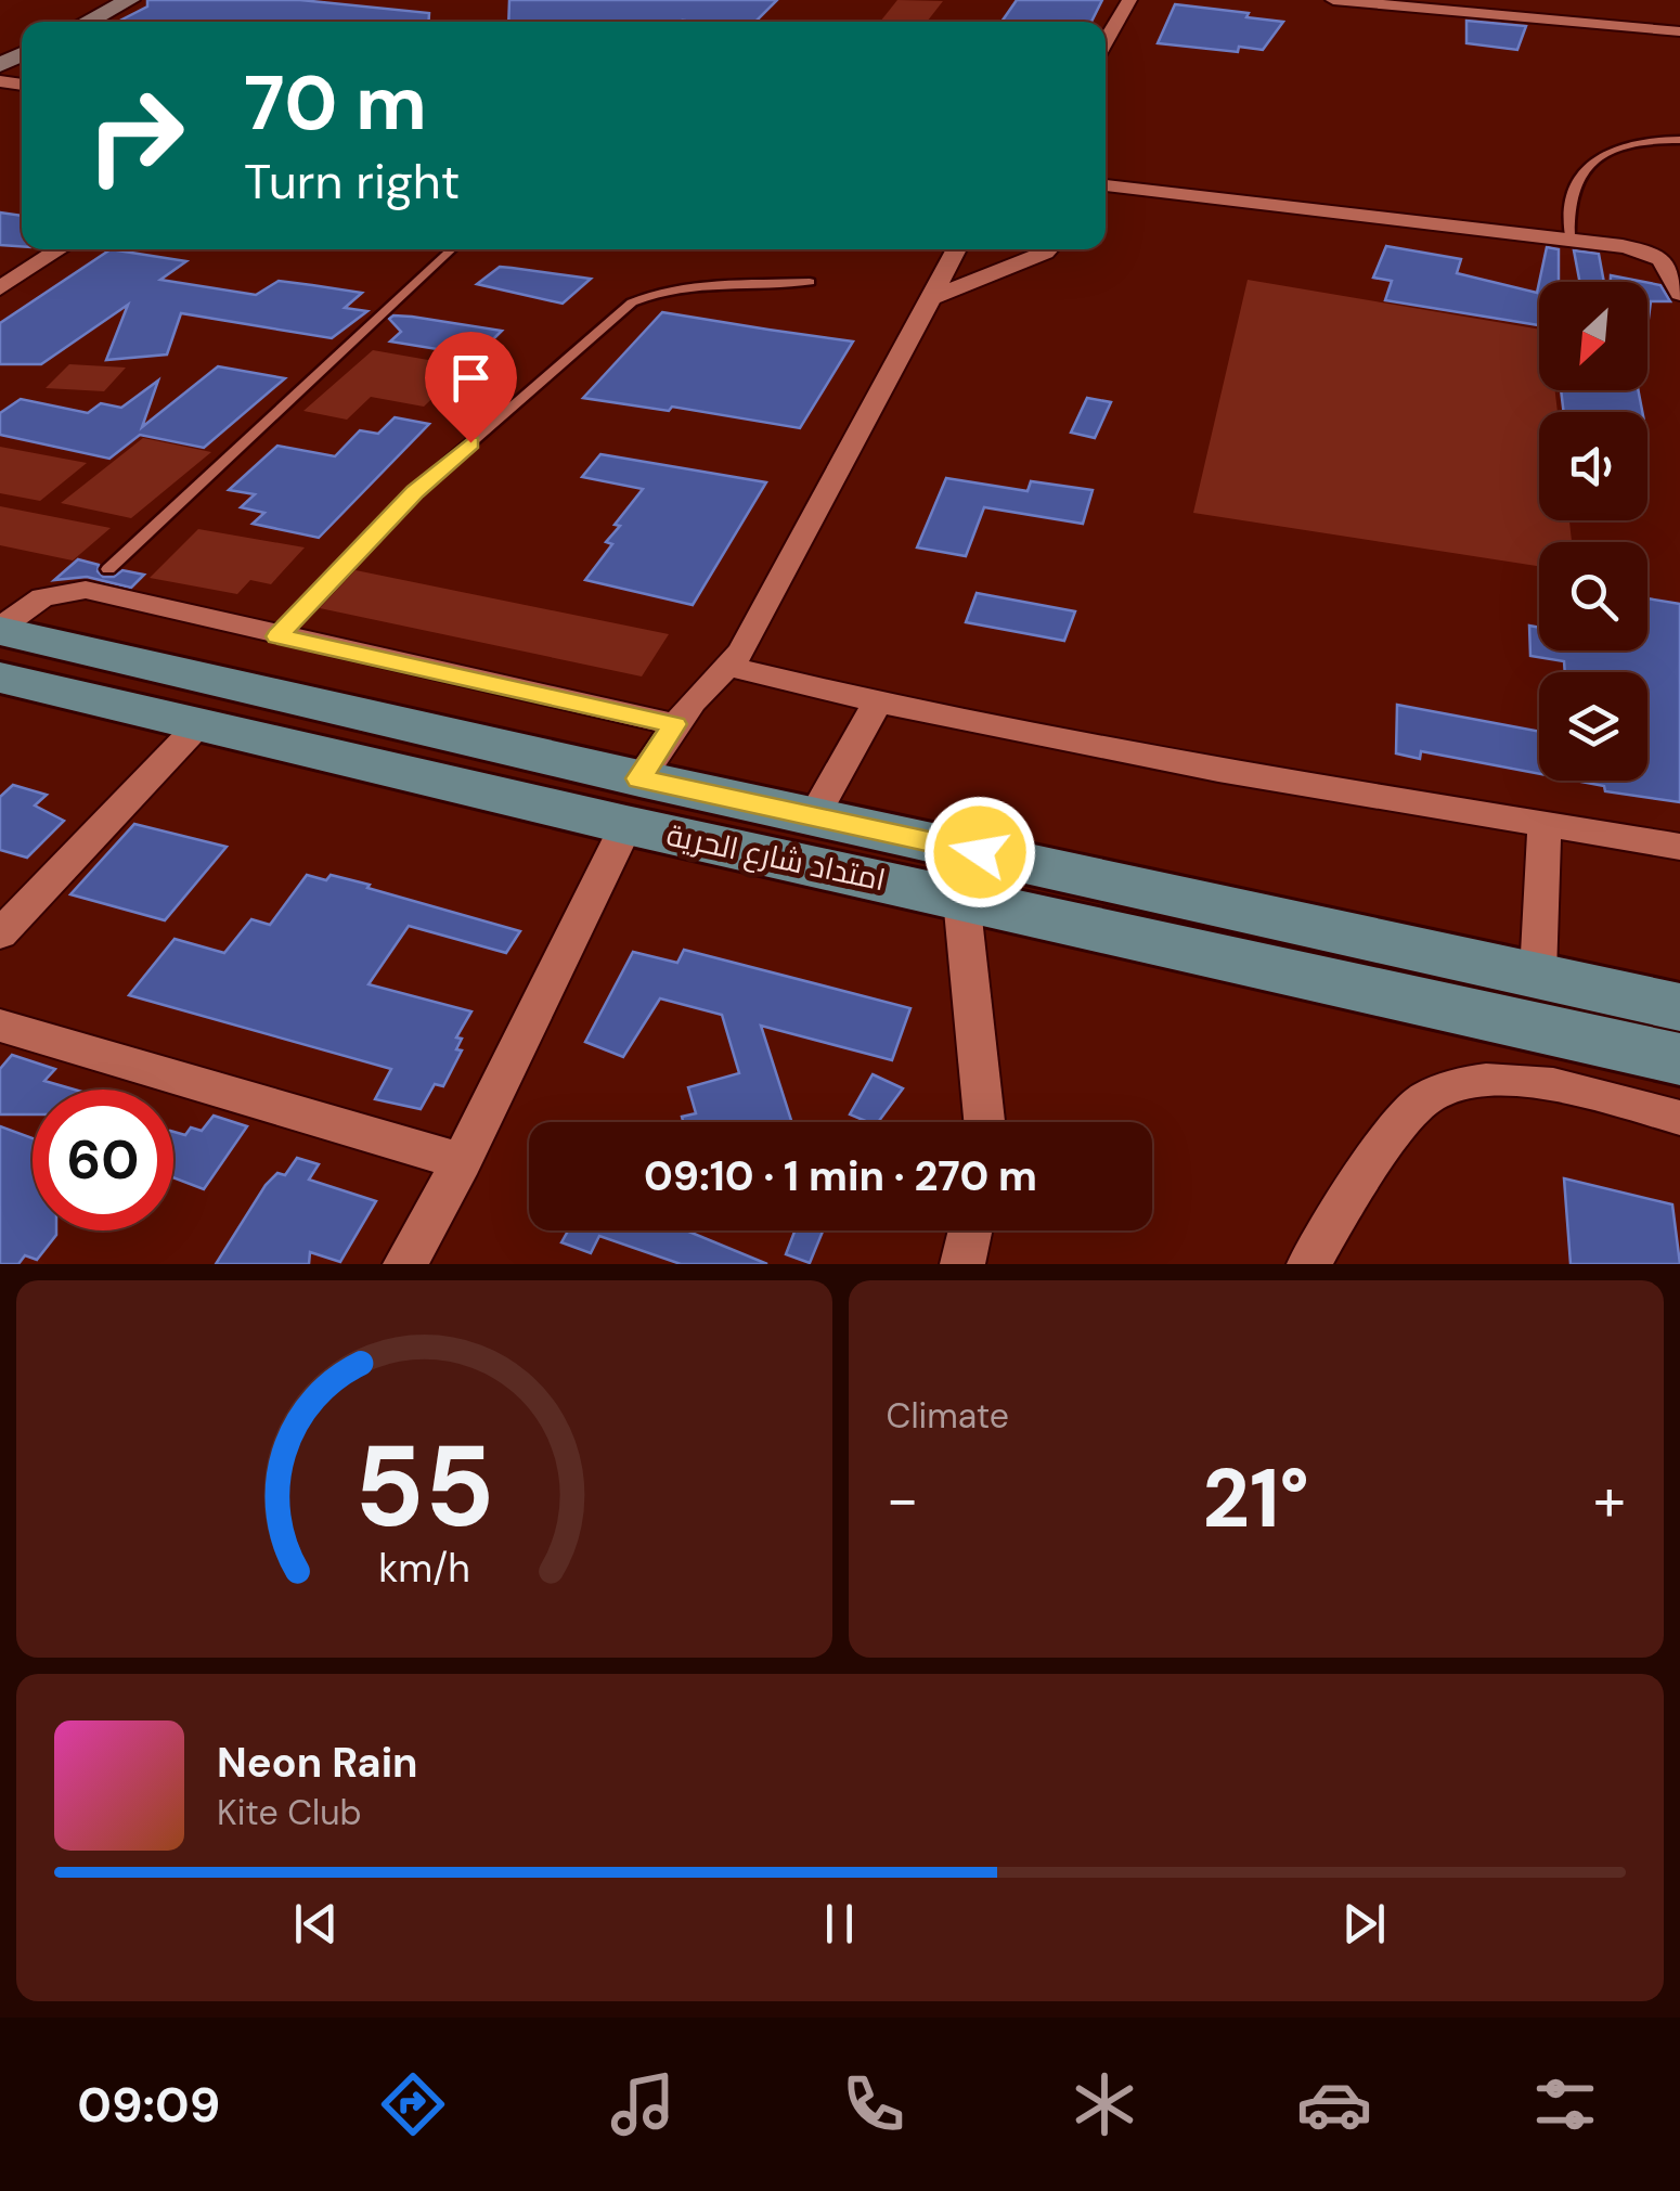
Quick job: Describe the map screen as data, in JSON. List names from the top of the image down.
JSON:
{
  "streets": {
    "main road": ["امتداد شارع الحرية"]
  },
  "north": "bottom left",
  "page": {
    "turn": ["70 m", "Turn right"],
    "limit": "60",
    "trip": "09:10 · 1 min · 270 m",
    "tile": "Climate",
    "heat": ["−", "21°", "+"],
    "song": ["Neon Rain", "Kite Club"],
    "tabs": "09:09",
    "gauge": ["55", "km/h"]
  }
}
